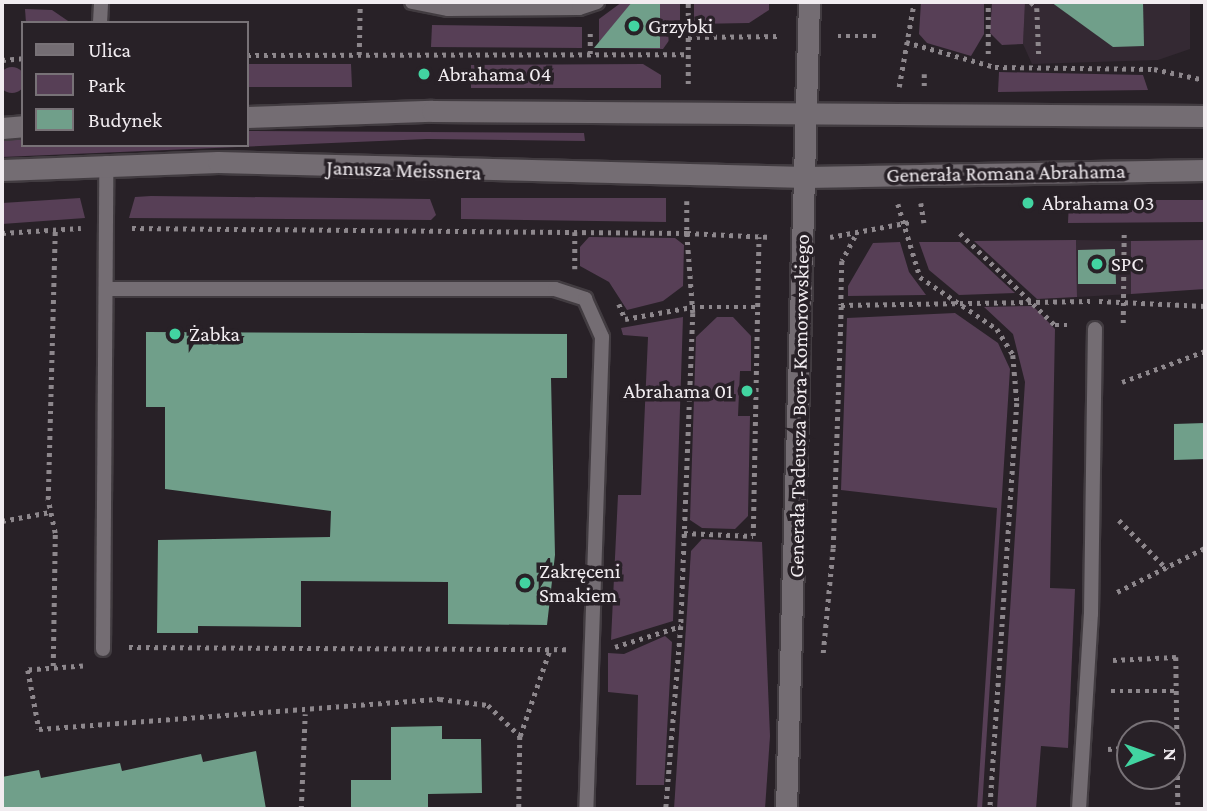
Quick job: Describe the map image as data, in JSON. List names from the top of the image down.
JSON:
{
  "streets": {
    "street": ["Janusza Meissnera", "Generała Romana Abrahama", "Generała Tadeusza Bora-Komorowskiego"]
  },
  "crossings": [
    ["Janusza Meissnera", "Generała Romana Abrahama"],
    ["Janusza Meissnera", "Generała Tadeusza Bora-Komorowskiego"],
    ["Generała Romana Abrahama", "Generała Tadeusza Bora-Komorowskiego"]
  ],
  "places": [
    "Grzybki",
    "Abrahama 04",
    "Abrahama 03",
    "SPC",
    "Żabka",
    "Abrahama 01",
    "Zakręceni Smakiem"
  ],
  "legend": ["Ulica", "Park", "Budynek"],
  "north": "right"
}
